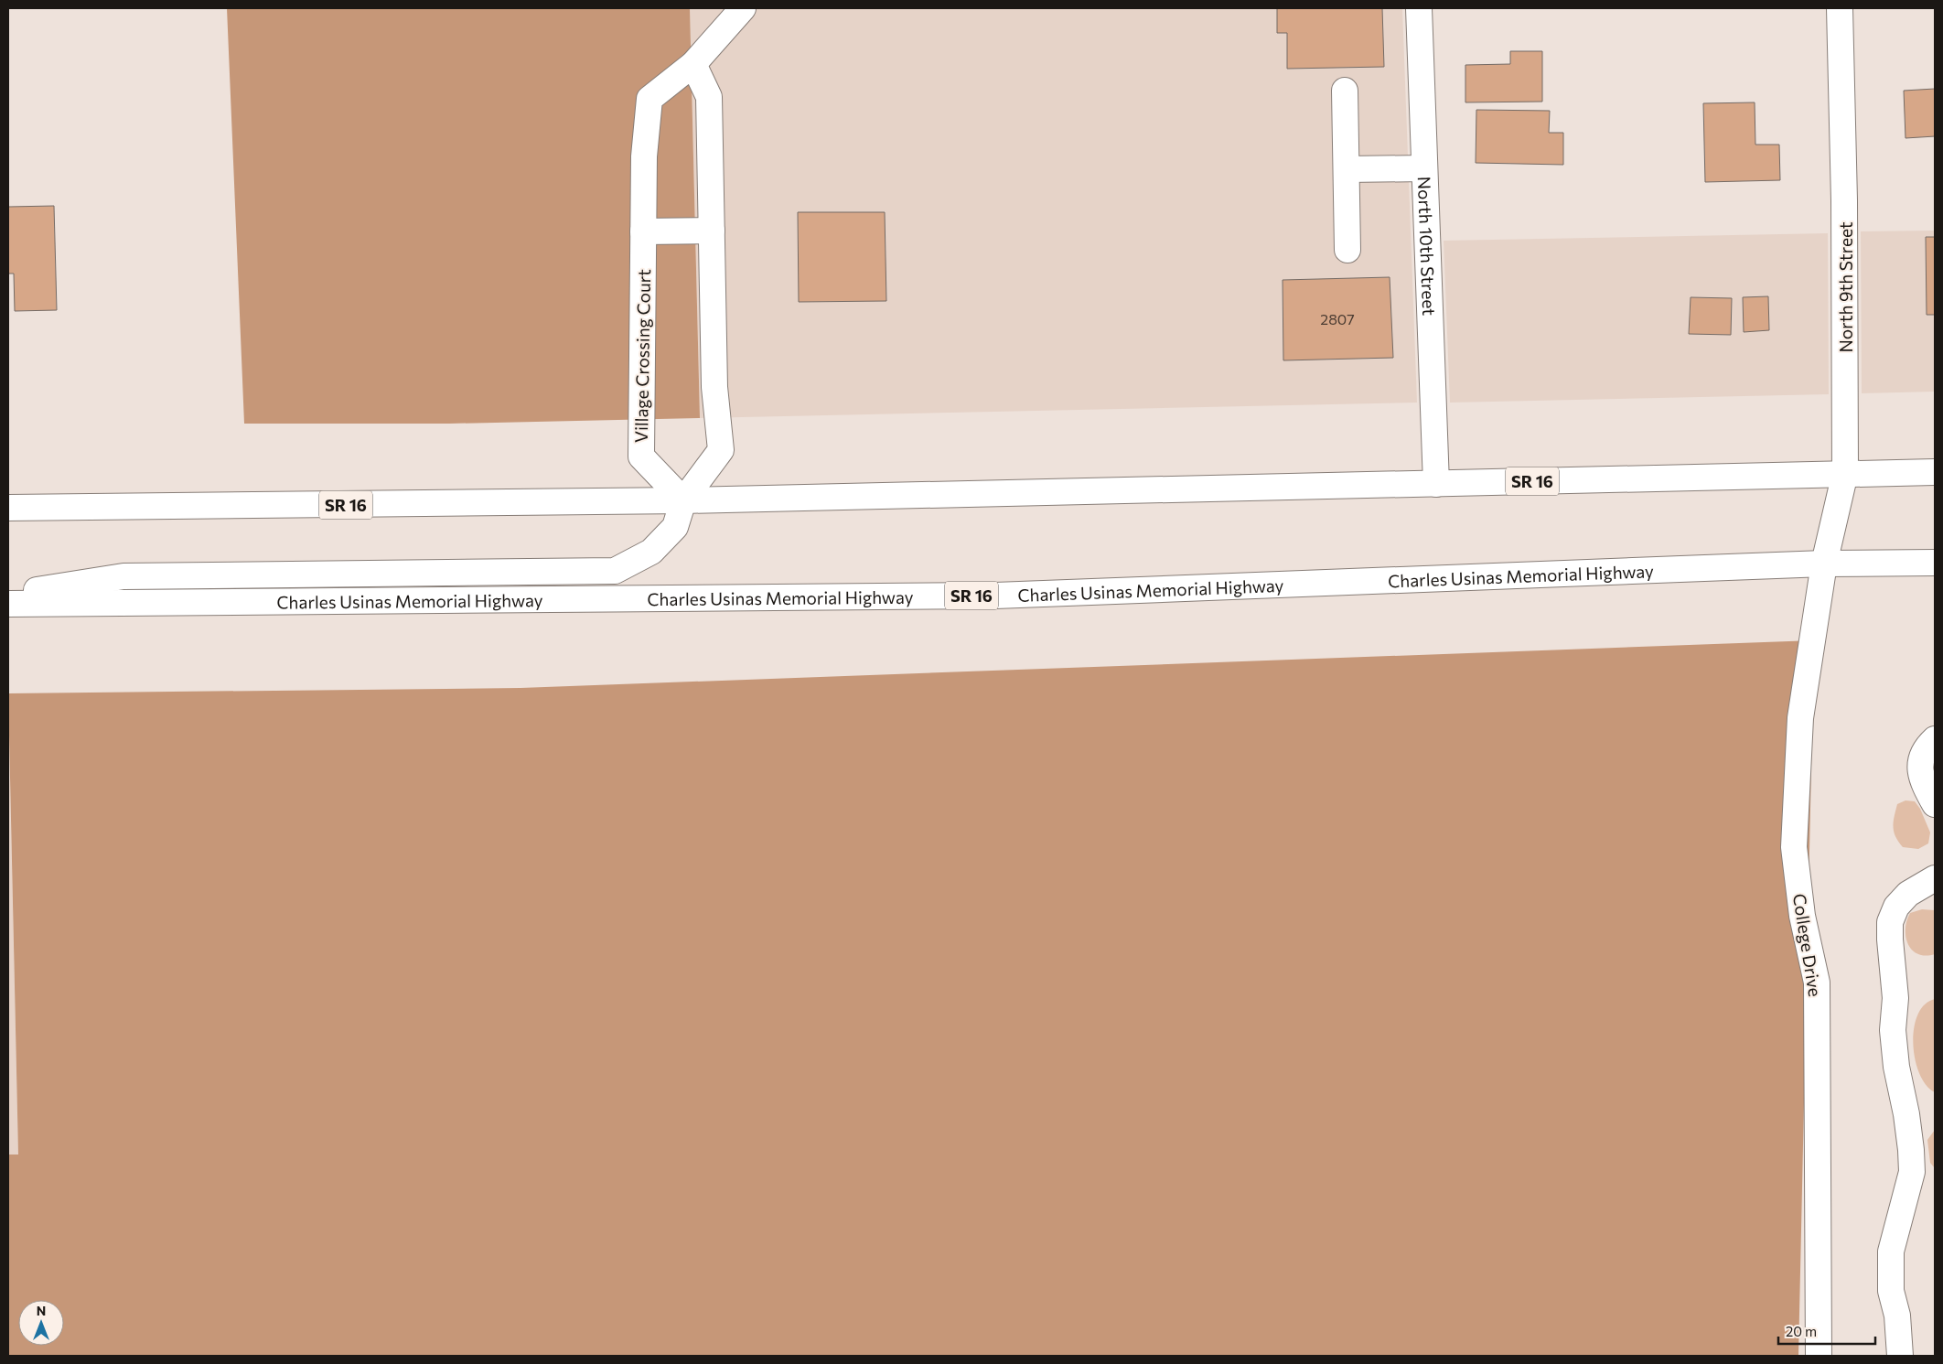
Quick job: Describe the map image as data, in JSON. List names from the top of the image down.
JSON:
{
  "streets": {
    "main road": [
      "North 10th Street",
      "North 9th Street",
      "Village Crossing Court",
      "SR 16",
      "Charles Usinas Memorial Highway",
      "College Drive"
    ]
  },
  "crossings": [
    ["North 10th Street", "SR 16"],
    ["North 9th Street", "SR 16"],
    ["North 9th Street", "Charles Usinas Memorial Highway"],
    ["North 9th Street", "College Drive"],
    ["Village Crossing Court", "SR 16"],
    ["Charles Usinas Memorial Highway", "College Drive"]
  ],
  "house_numbers": ["2807"],
  "scale_bar": "20 m",
  "north": "top"
}
